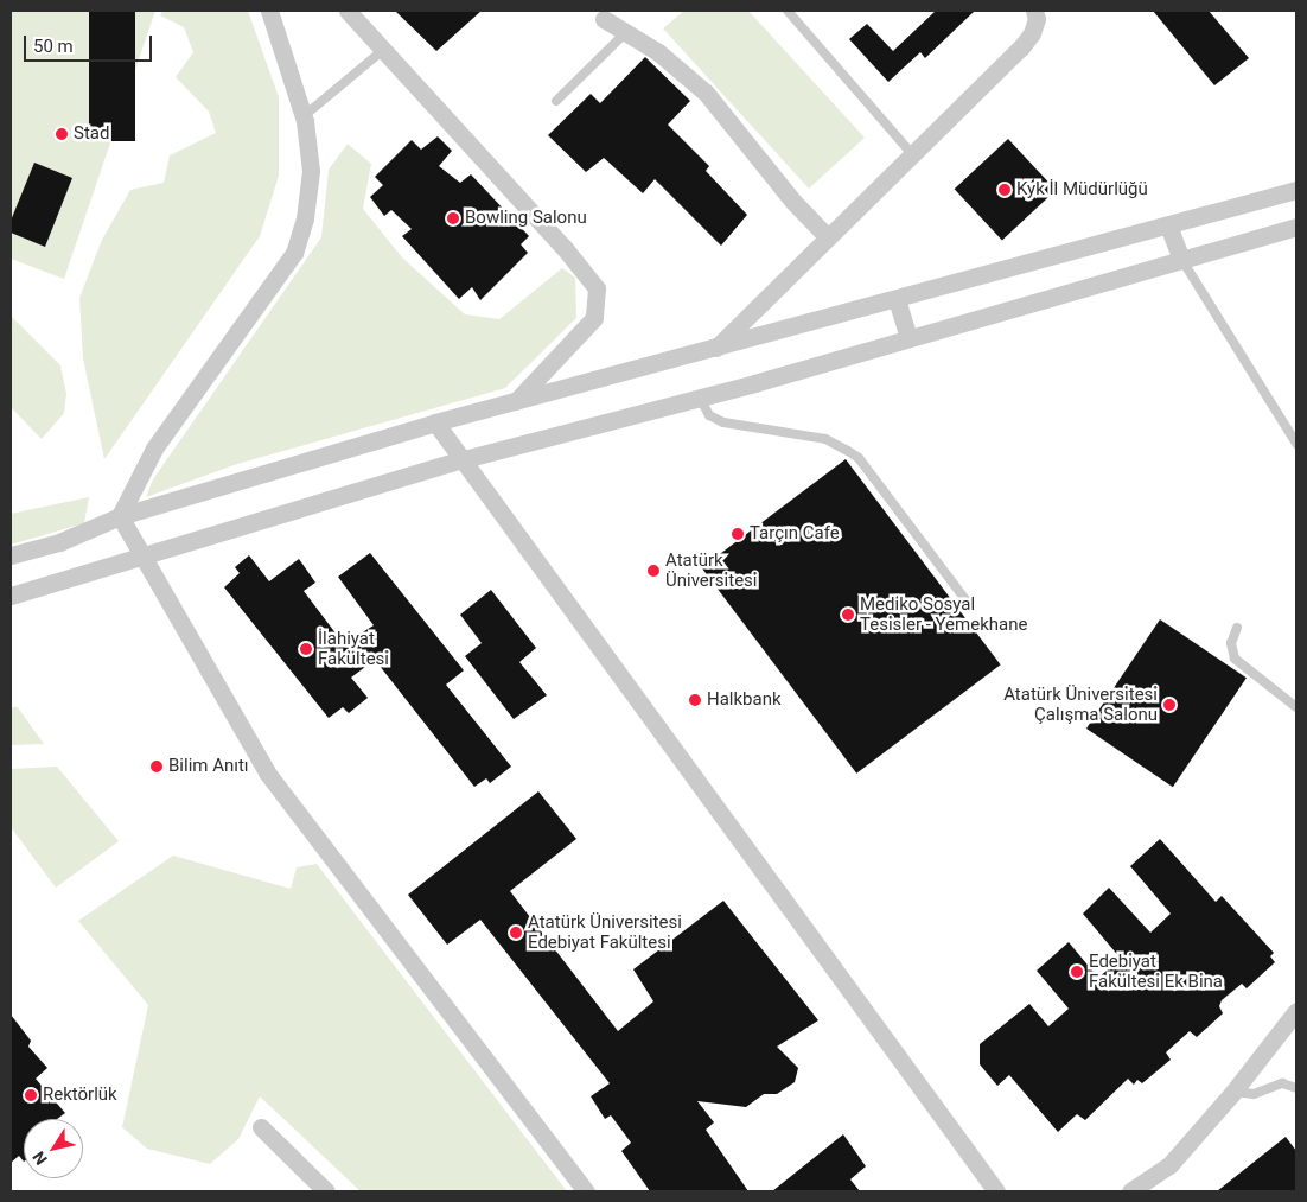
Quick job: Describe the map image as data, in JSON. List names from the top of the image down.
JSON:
{
  "places": [
    "Stad",
    "Kyk İl Müdürlüğü",
    "Bowling Salonu",
    "Tarçın Cafe",
    "Atatürk Üniversitesi",
    "Mediko Sosyal Tesisler - Yemekhane",
    "İlahiyat Fakültesi",
    "Halkbank",
    "Atatürk Üniversitesi Çalışma Salonu",
    "Bilim Anıtı",
    "Atatürk Üniversitesi Edebiyat Fakültesi",
    "Edebiyat Fakültesi Ek Bina",
    "Rektörlük"
  ],
  "scale_bar": "50 m",
  "north": "bottom left"
}
